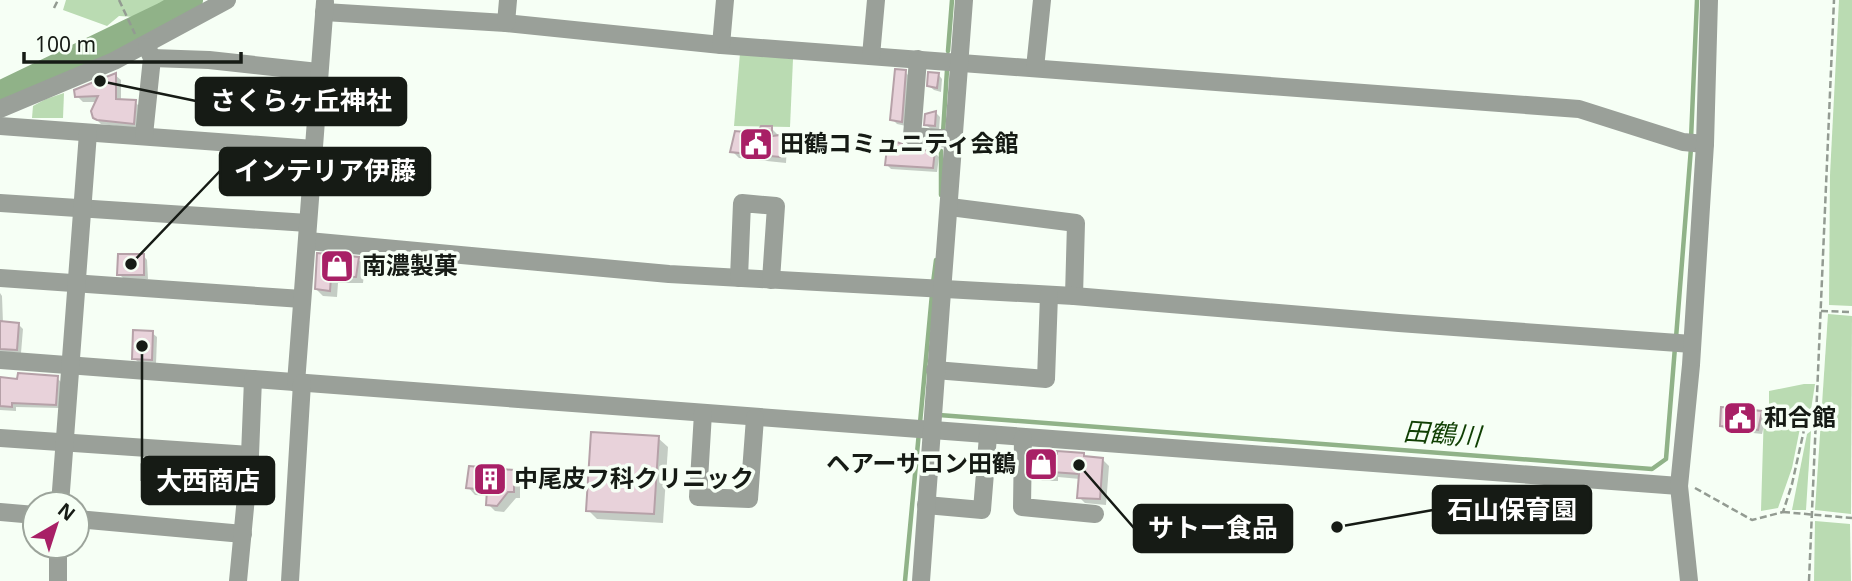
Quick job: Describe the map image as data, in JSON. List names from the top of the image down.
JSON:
{
  "water": ["田鶴川"],
  "places": {
    "other": [
      "さくらヶ丘神社",
      "インテリア伊藤",
      "大西商店",
      "サトー食品",
      "石山保育園"
    ],
    "public building": ["田鶴コミュニティ会館", "和合館"],
    "shop": ["南濃製菓", "ヘアーサロン田鶴"],
    "building": ["中尾皮フ科クリニック"]
  },
  "scale_bar": "100 m",
  "north": "top right"
}
